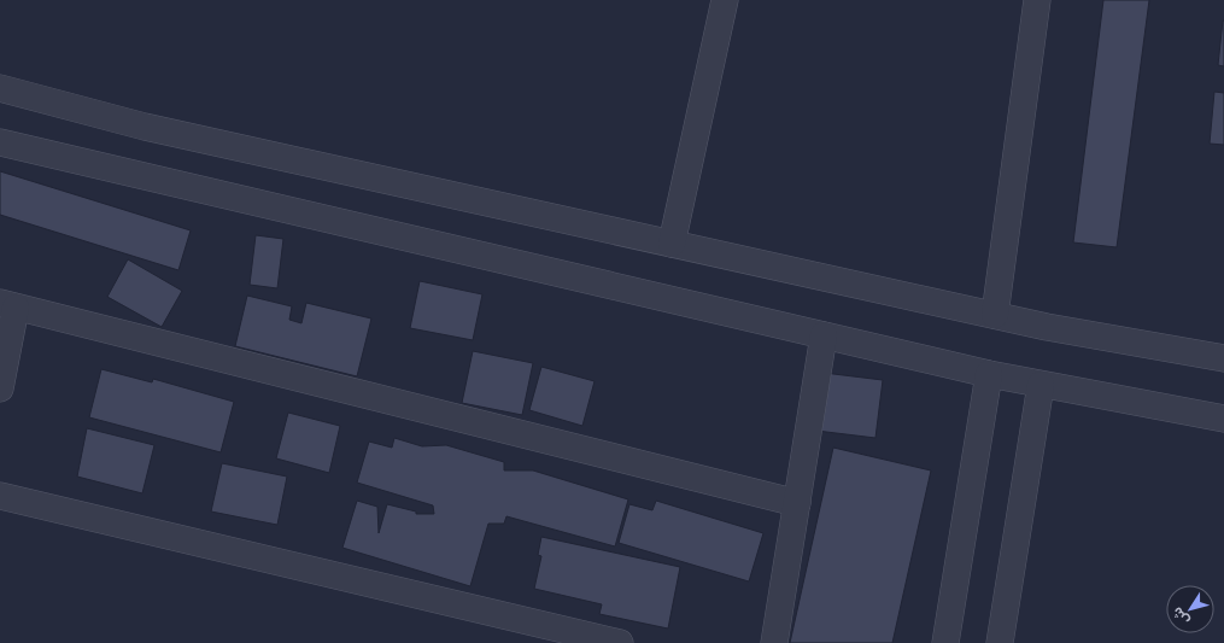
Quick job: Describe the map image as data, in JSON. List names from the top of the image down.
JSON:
{
  "north": "bottom left"
}
